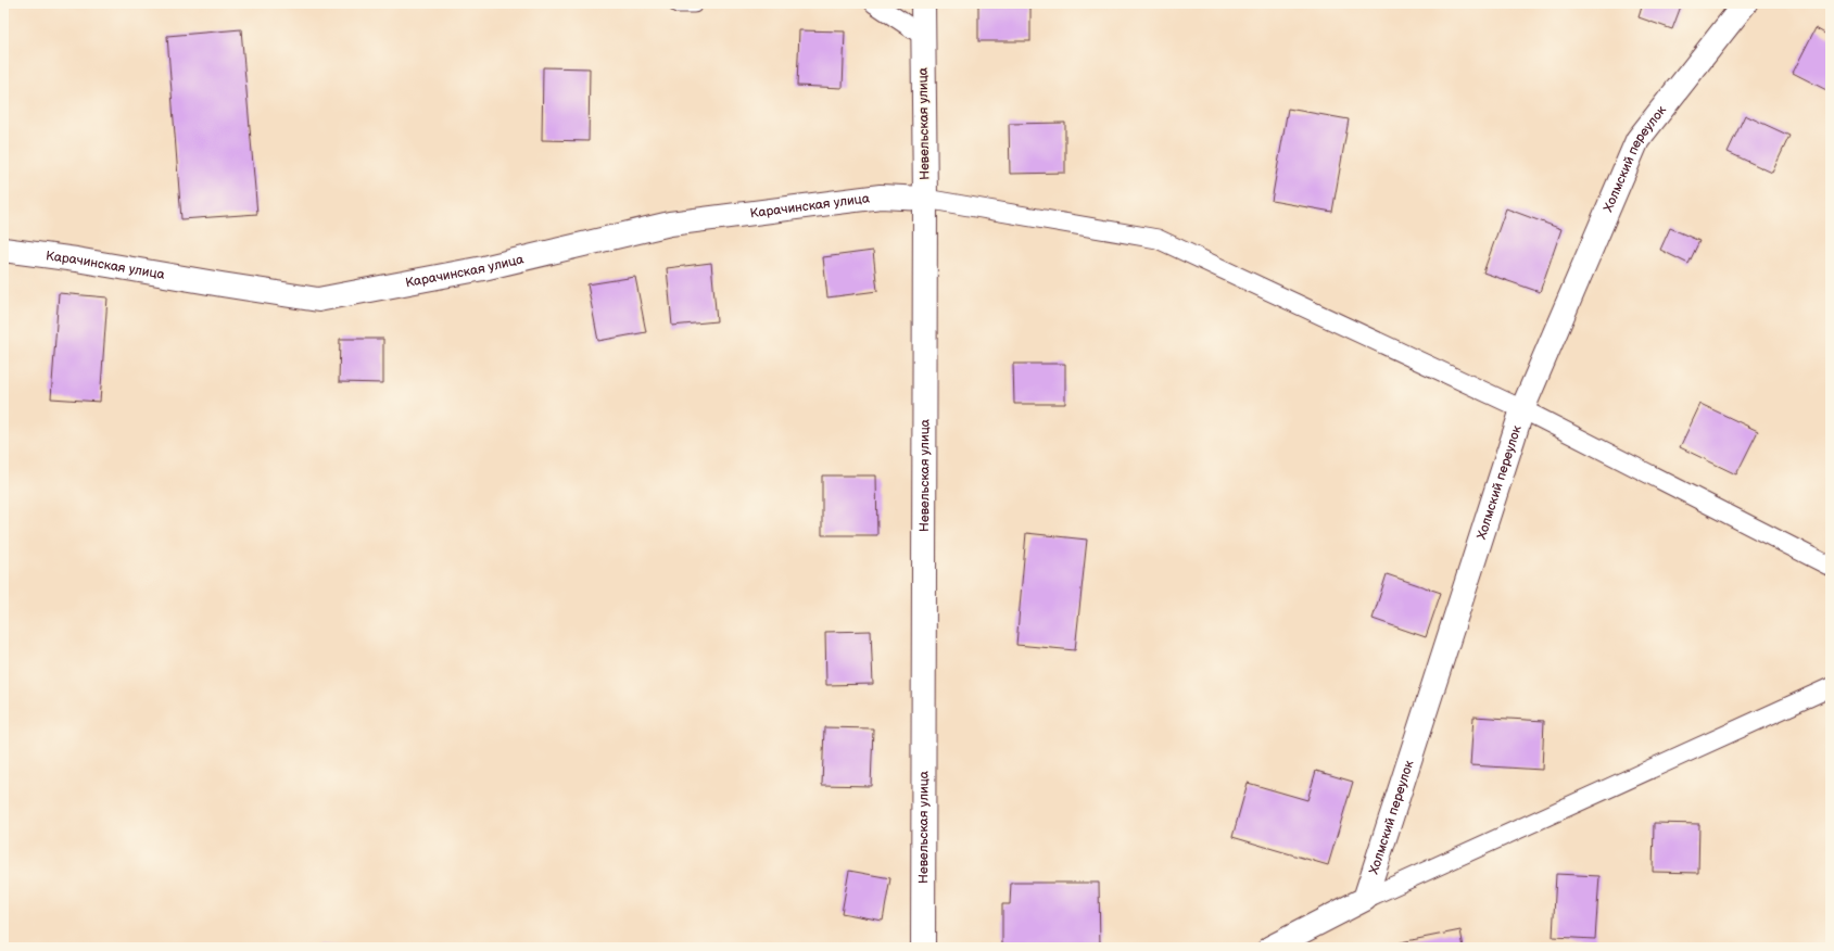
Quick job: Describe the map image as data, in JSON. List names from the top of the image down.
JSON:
{
  "streets": {
    "street": ["Невельская улица", "Холмский переулок", "Карачинская улица"]
  },
  "crossings": [
    ["Невельская улица", "Карачинская улица"]
  ]
}
